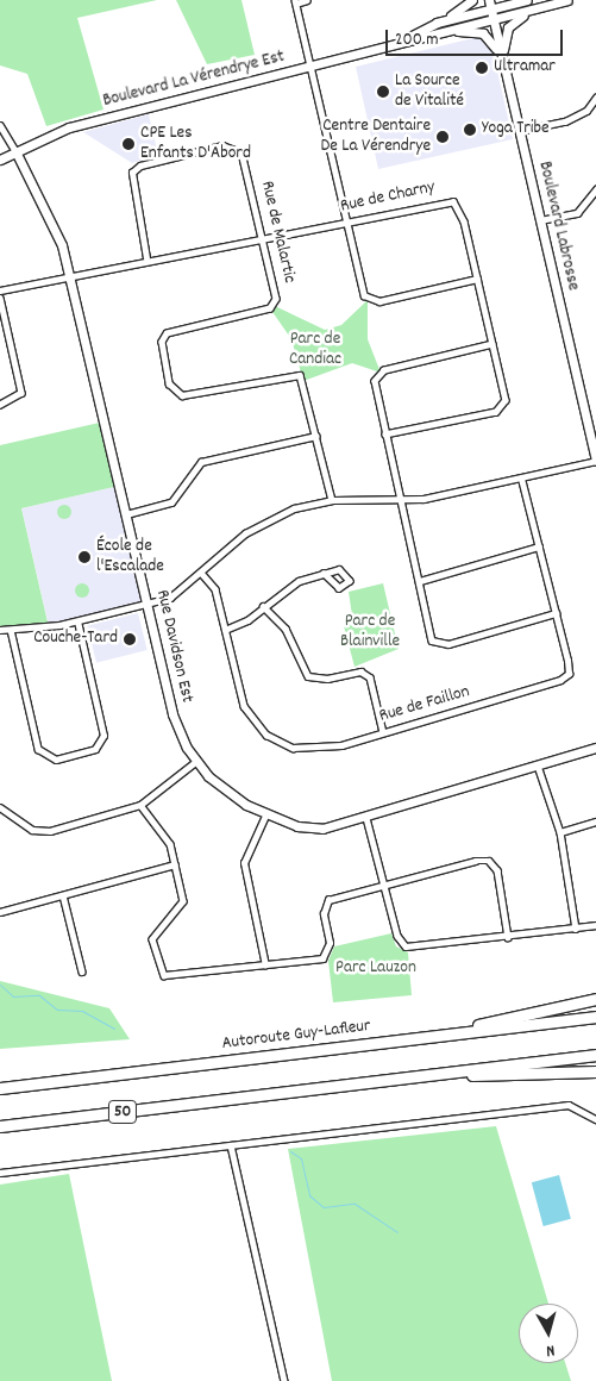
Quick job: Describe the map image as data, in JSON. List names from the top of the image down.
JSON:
{
  "streets": {
    "highway": ["Autoroute Guy-Lafleur", "50"],
    "street": [
      "Boulevard La Vérendrye Est",
      "Rue de Charny",
      "Boulevard Labrosse",
      "Rue de Malartic",
      "Rue Davidson Est",
      "Rue de Faillon"
    ]
  },
  "crossings": [
    ["Boulevard La Vérendrye Est", "Boulevard Labrosse"],
    ["Boulevard La Vérendrye Est", "Rue Davidson Est"],
    ["Rue de Charny", "Rue de Malartic"],
    ["Rue de Charny", "Rue Davidson Est"]
  ],
  "parks": ["Parc de Candiac", "Parc de Blainville", "Parc Lauzon"],
  "places": [
    "Ultramar",
    "La Source de Vitalité",
    "Yoga Tribe",
    "Centre Dentaire De La Vérendrye",
    "CPE Les Enfants D'Abord",
    "École de l'Escalade",
    "Couche-Tard"
  ],
  "scale_bar": "200 m",
  "north": "bottom"
}
